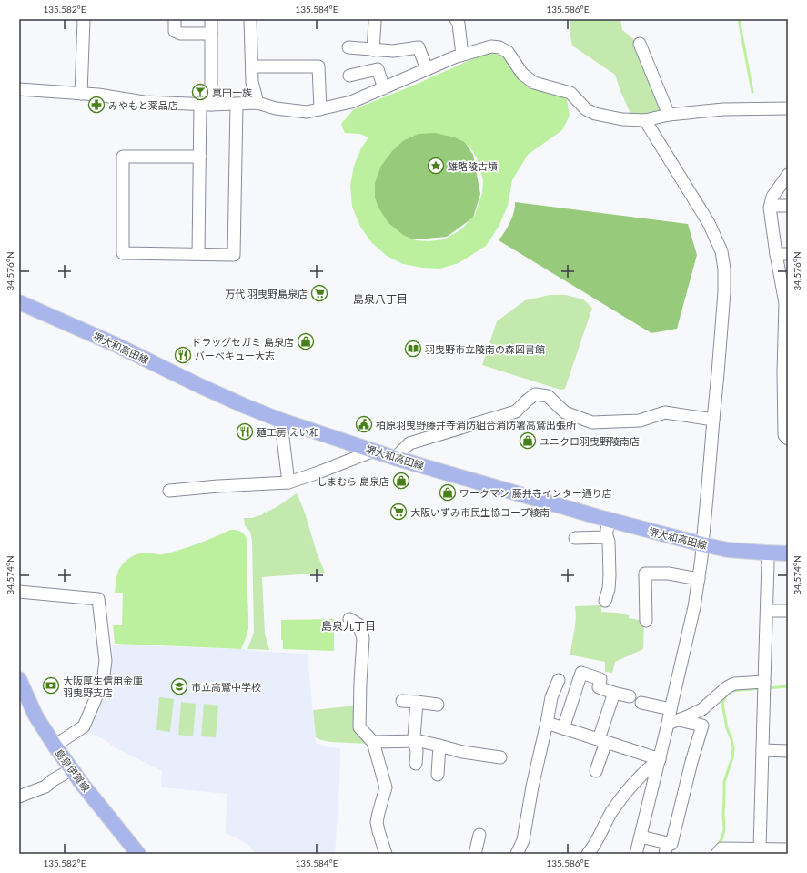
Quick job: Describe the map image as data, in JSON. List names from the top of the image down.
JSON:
{
  "streets": {
    "main road": ["堺大和高田線", "島泉伊賀線"]
  },
  "districts": ["島泉八丁目", "島泉九丁目"],
  "places": {
    "bar": ["真田一族"],
    "pharmacy": ["みやもと薬品店"],
    "place": ["雄略陵古墳"],
    "supermarket": ["万代 羽曳野島泉店", "大阪いずみ市民生協コープ綾南"],
    "shop": [
      "ドラッグセガミ 島泉店",
      "ユニクロ羽曳野陵南店",
      "しまむら 島泉店",
      "ワークマン 藤井寺インター通り店"
    ],
    "library": ["羽曳野市立陵南の森図書館"],
    "restaurant": ["バーベキュー大志", "麺工房 えい和"],
    "public building": ["柏原羽曳野藤井寺消防組合消防署高鷲出張所"],
    "bank": ["大阪厚生信用金庫 羽曳野支店"],
    "school or university": ["市立高鷲中学校"]
  },
  "coordinates": [
    "135.582°E",
    "135.584°E",
    "135.586°E",
    "34.576°N",
    "34.574°N"
  ]
}
